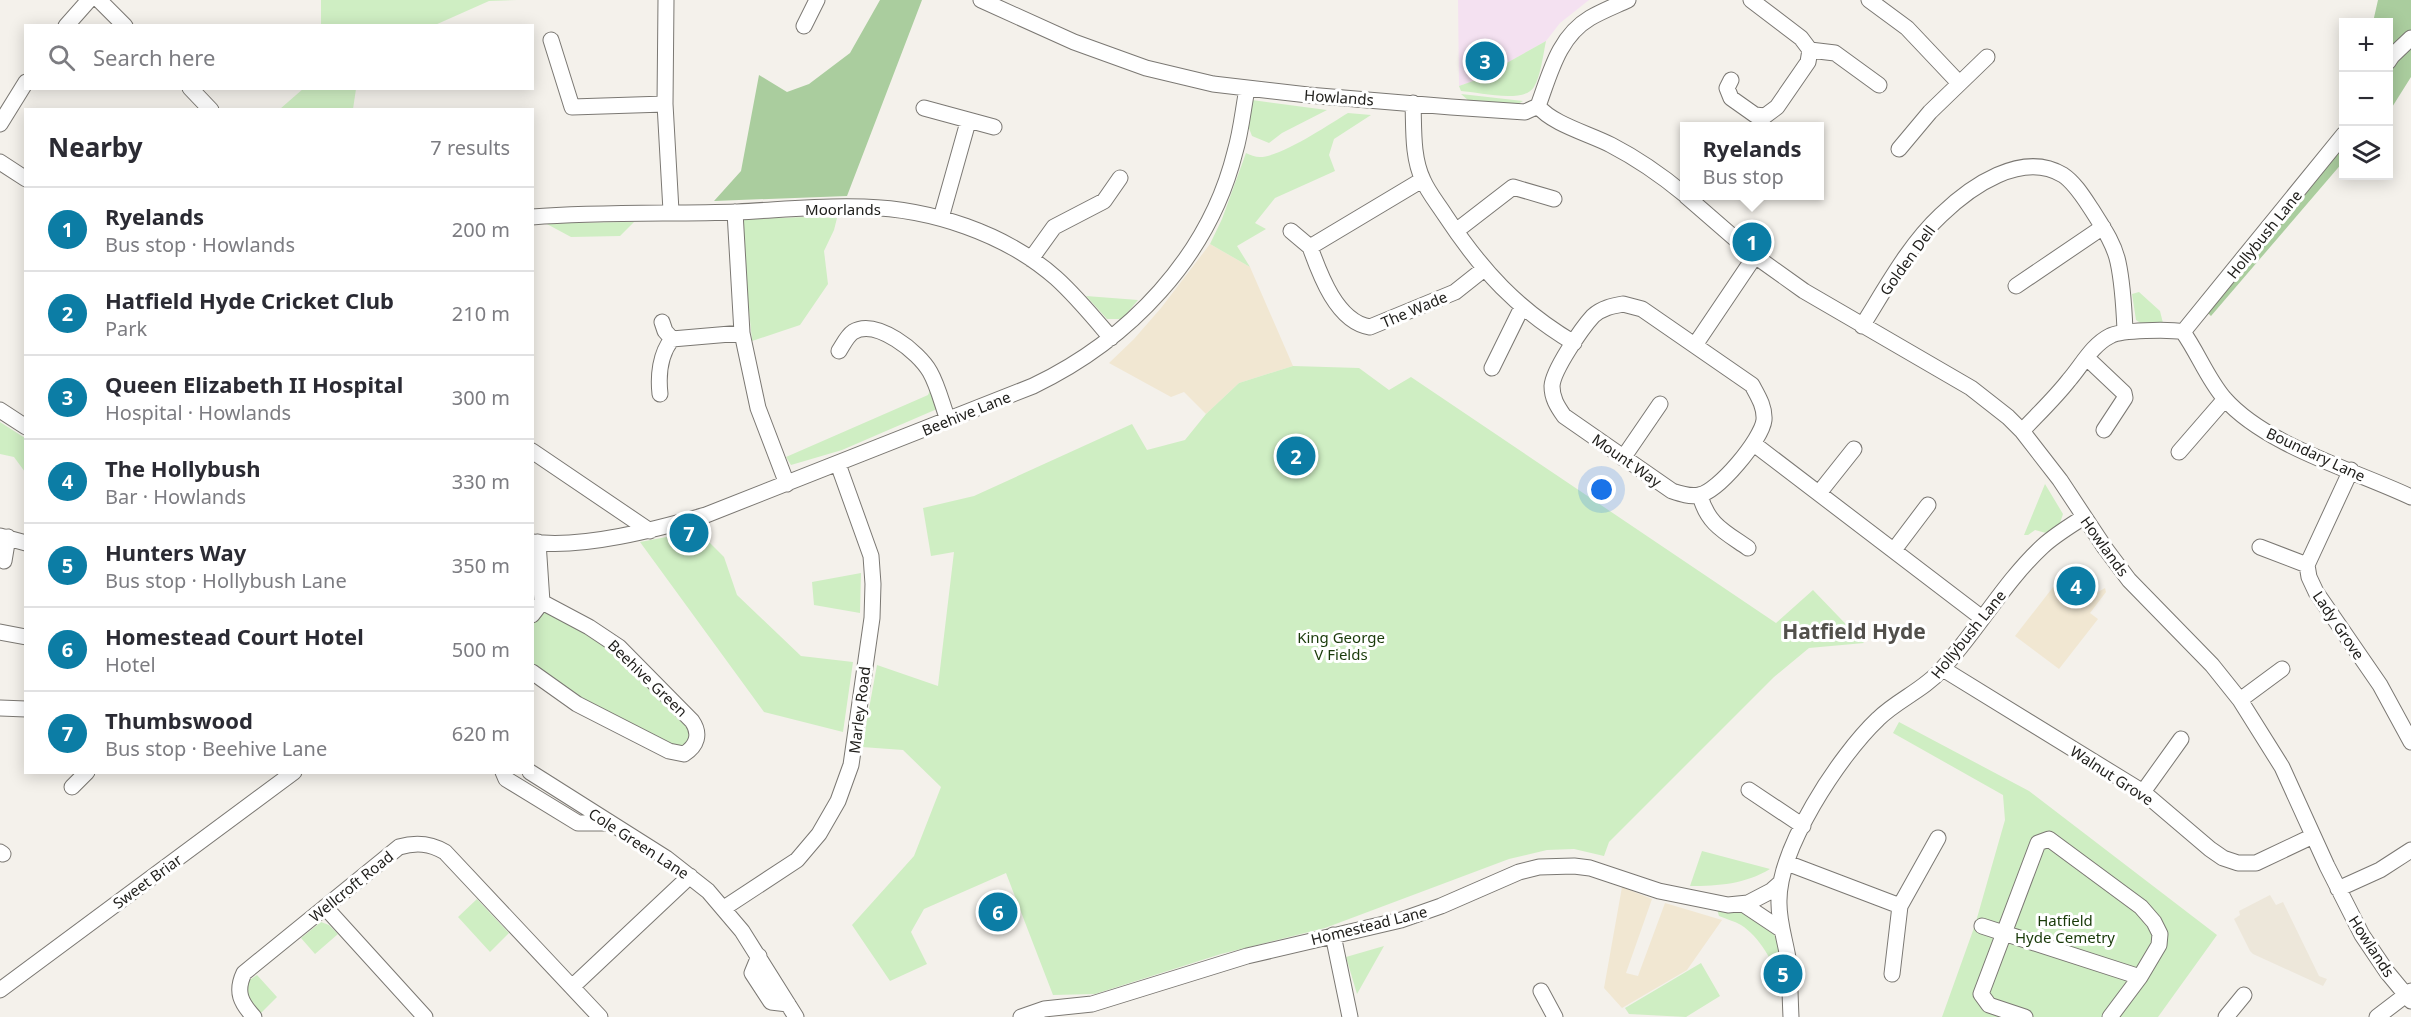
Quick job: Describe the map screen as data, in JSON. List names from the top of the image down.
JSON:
{
  "streets": {
    "street": [
      "Howlands",
      "Moorlands",
      "Hollybush Lane",
      "Golden Dell",
      "The Wade",
      "Beehive Lane",
      "Boundary Lane",
      "Mount Way",
      "Lady Grove",
      "Beehive Green",
      "Marley Road",
      "Walnut Grove",
      "Cole Green Lane",
      "Sweet Briar",
      "Wellcroft Road",
      "Homestead Lane"
    ]
  },
  "crossings": [
    ["Howlands", "Hollybush Lane"],
    ["Howlands", "Golden Dell"],
    ["Howlands", "Beehive Lane"],
    ["Howlands", "Walnut Grove"],
    ["Moorlands", "Beehive Lane"],
    ["Hollybush Lane", "Boundary Lane"],
    ["Hollybush Lane", "Walnut Grove"],
    ["Beehive Lane", "Marley Road"],
    ["Marley Road", "Cole Green Lane"]
  ],
  "districts": ["Hatfield Hyde"],
  "parks": ["King George V Fields", "Hatfield Hyde Cemetry"],
  "page": {
    "map_buttons": ["+", "−"],
    "search": "Search here",
    "pins": [
      "3",
      "1",
      "2",
      "7",
      "4",
      "6",
      "5"
    ],
    "heading": ["Nearby", "7 results"],
    "popup": ["Ryelands", "Bus stop"],
    "list": [
      {
        "mark": "1",
        "name": "Ryelands",
        "note": "Bus stop · Howlands",
        "value": "200 m"
      },
      {
        "mark": "2",
        "name": "Hatfield Hyde Cricket Club",
        "note": "Park",
        "value": "210 m"
      },
      {
        "mark": "3",
        "name": "Queen Elizabeth II Hospital",
        "note": "Hospital · Howlands",
        "value": "300 m"
      },
      {
        "mark": "4",
        "name": "The Hollybush",
        "note": "Bar · Howlands",
        "value": "330 m"
      },
      {
        "mark": "5",
        "name": "Hunters Way",
        "note": "Bus stop · Hollybush Lane",
        "value": "350 m"
      },
      {
        "mark": "6",
        "name": "Homestead Court Hotel",
        "note": "Hotel",
        "value": "500 m"
      },
      {
        "mark": "7",
        "name": "Thumbswood",
        "note": "Bus stop · Beehive Lane",
        "value": "620 m"
      }
    ]
  }
}
